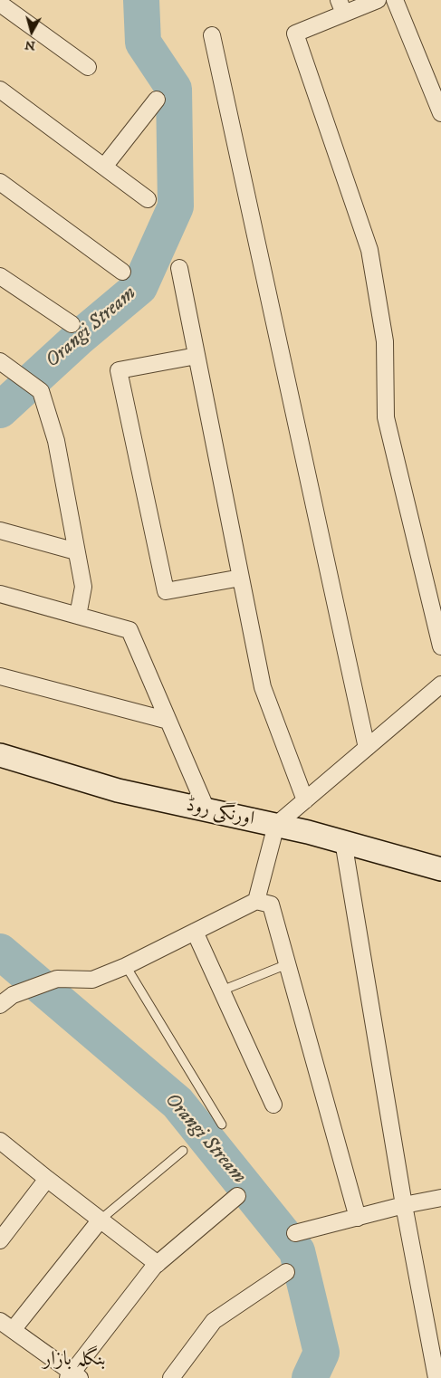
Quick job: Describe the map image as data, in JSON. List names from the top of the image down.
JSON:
{
  "streets": {
    "street": ["اورنگی روڈ"]
  },
  "districts": ["بنگلہ بازار"],
  "water": ["Orangi Stream"],
  "north": "bottom"
}
